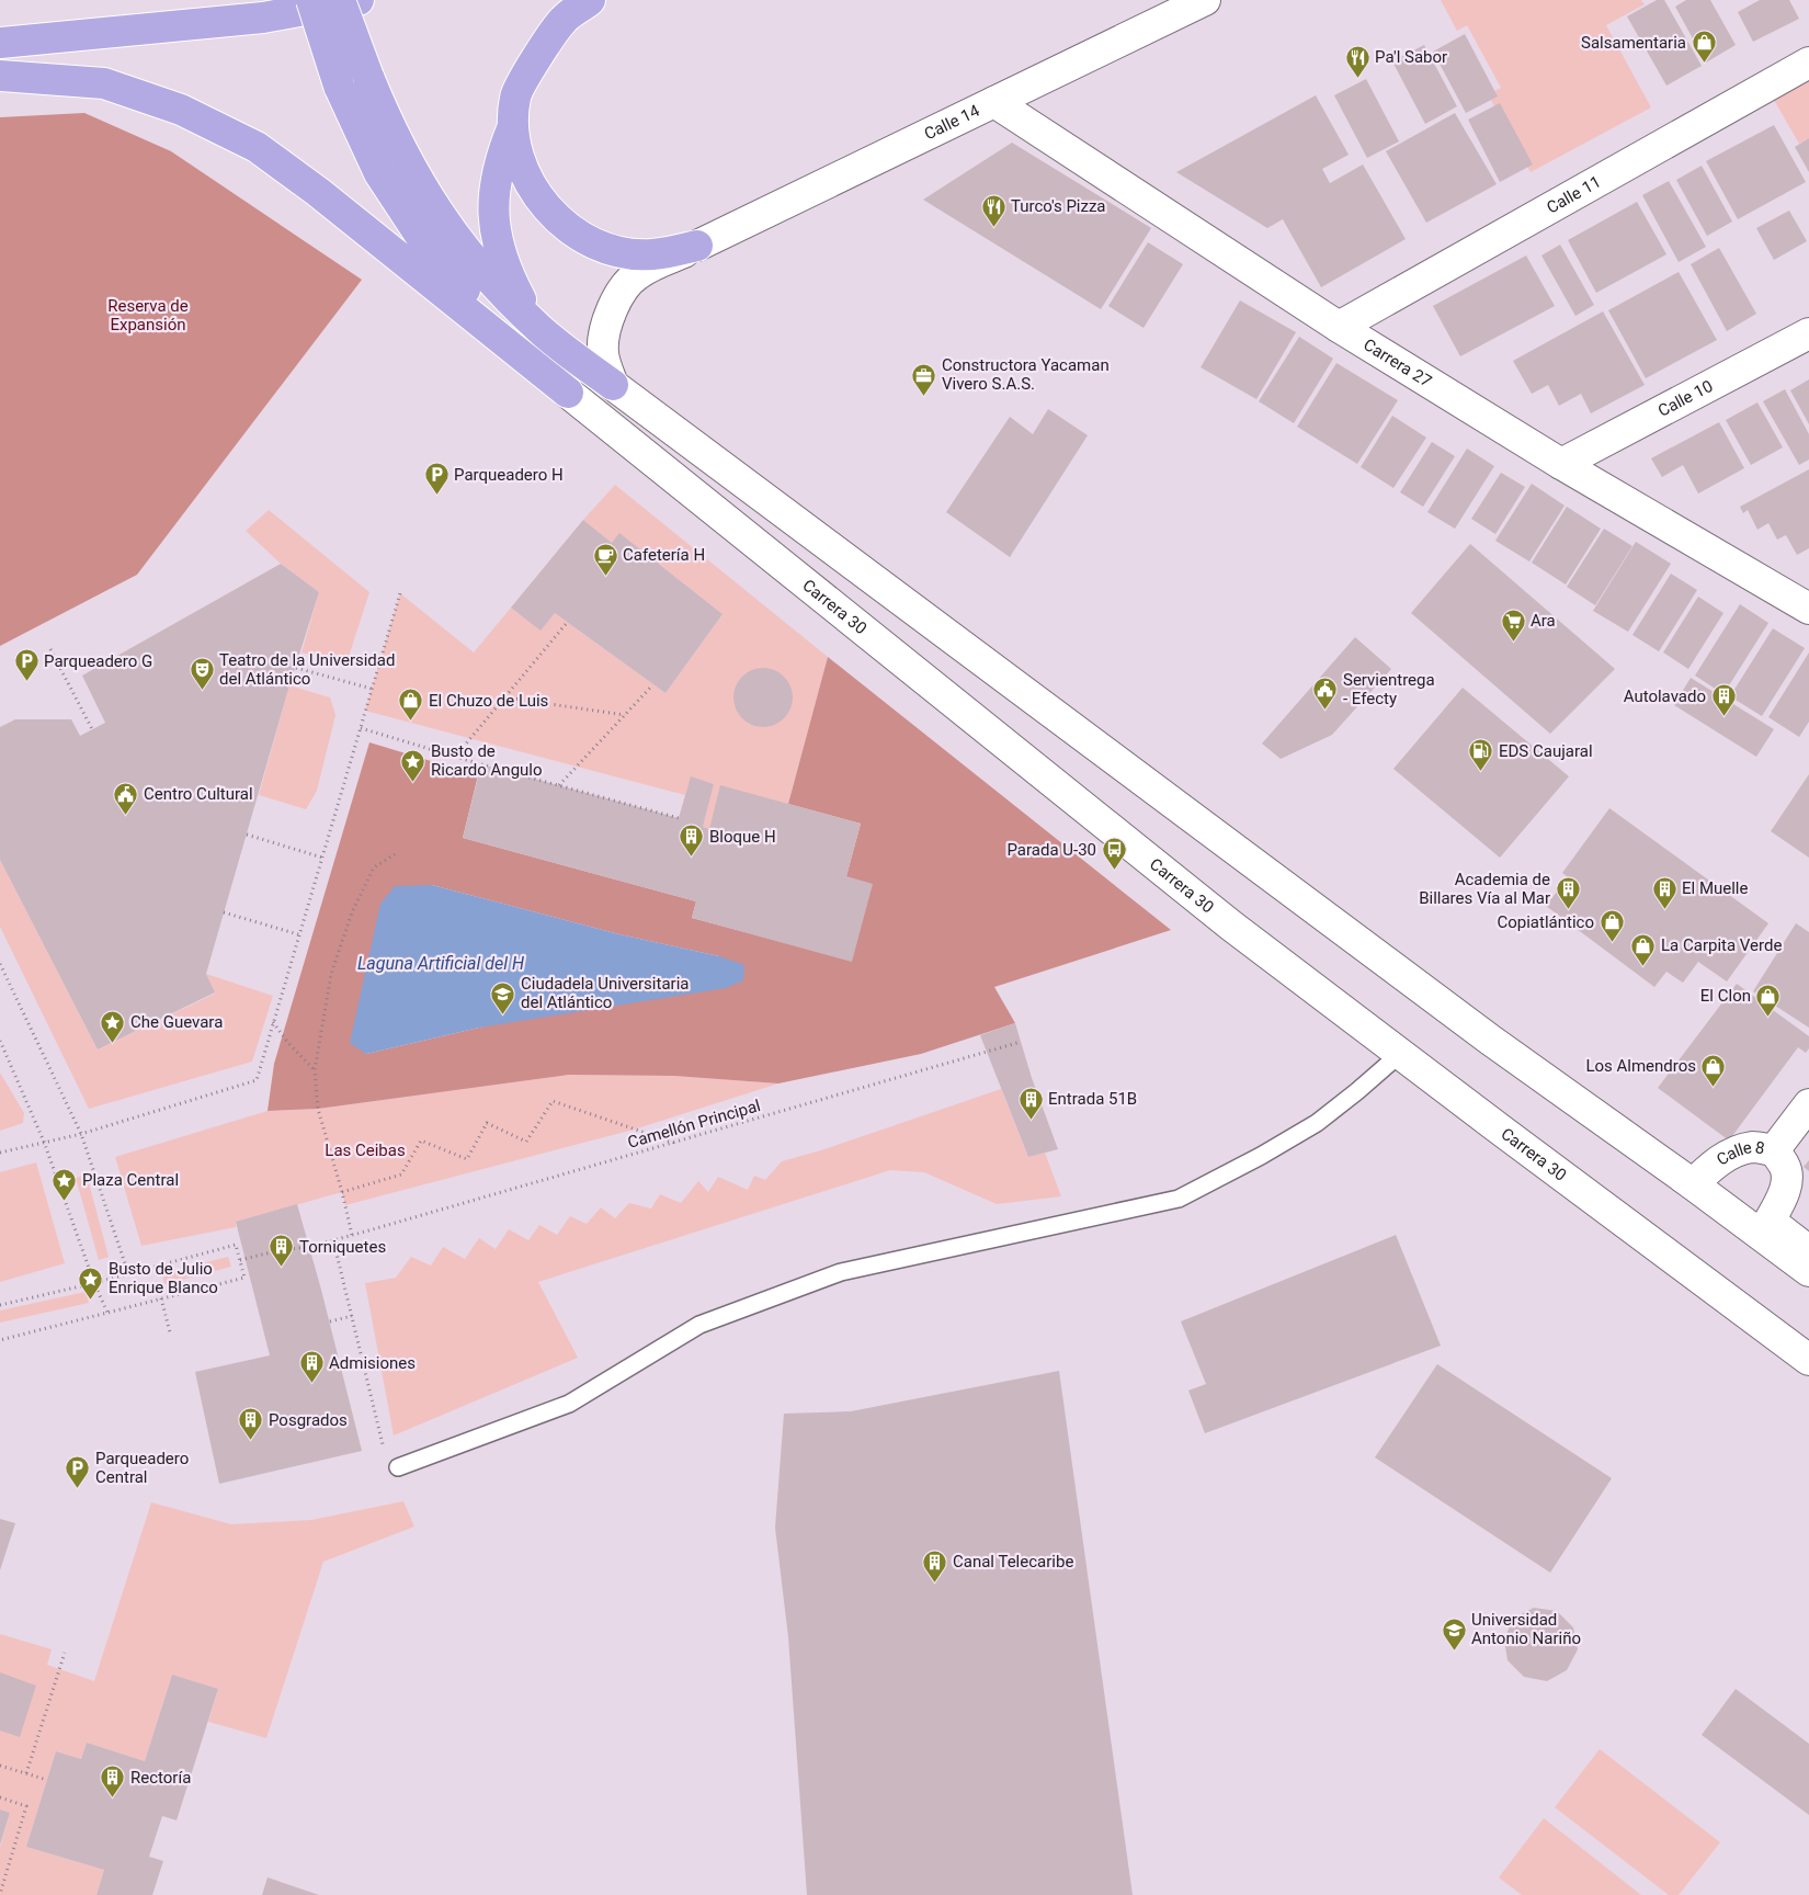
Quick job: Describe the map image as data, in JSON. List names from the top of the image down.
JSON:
{
  "streets": {
    "main road": [
      "Calle 14",
      "Calle 11",
      "Carrera 27",
      "Calle 10",
      "Carrera 30",
      "Calle 8"
    ],
    "path": ["Camellón Principal"]
  },
  "crossings": [
    ["Calle 14", "Carrera 27"],
    ["Calle 11", "Carrera 27"],
    ["Carrera 27", "Calle 10"]
  ],
  "water": ["Laguna Artificial del H"],
  "parks": ["Reserva de Expansión", "Las Ceibas"],
  "places": {
    "shop": [
      "Salsamentaria",
      "El Chuzo de Luis",
      "Copiatlántico",
      "La Carpita Verde",
      "El Clon",
      "Los Almendros"
    ],
    "restaurant": ["Pa'l Sabor", "Turco's Pizza"],
    "office": ["Constructora Yacaman Vivero S.A.S."],
    "parking": ["Parqueadero H", "Parqueadero G", "Parqueadero Central"],
    "cafe": ["Cafetería H"],
    "supermarket": ["Ara"],
    "theatre": ["Teatro de la Universidad del Atlántico"],
    "public building": ["Servientrega - Efecty", "Centro Cultural"],
    "building": [
      "Autolavado",
      "Bloque H",
      "El Muelle",
      "Academia de Billares Vía al Mar",
      "Entrada 51B",
      "Torniquetes",
      "Admisiones",
      "Posgrados",
      "Canal Telecaribe",
      "Rectoría"
    ],
    "fuel station": ["EDS Caujaral"],
    "place": [
      "Busto de Ricardo Angulo",
      "Che Guevara",
      "Plaza Central",
      "Busto de Julio Enrique Blanco"
    ],
    "bus stop": ["Parada U-30"],
    "school or university": ["Ciudadela Universitaria del Atlántico", "Universidad Antonio Nariño"]
  }
}
